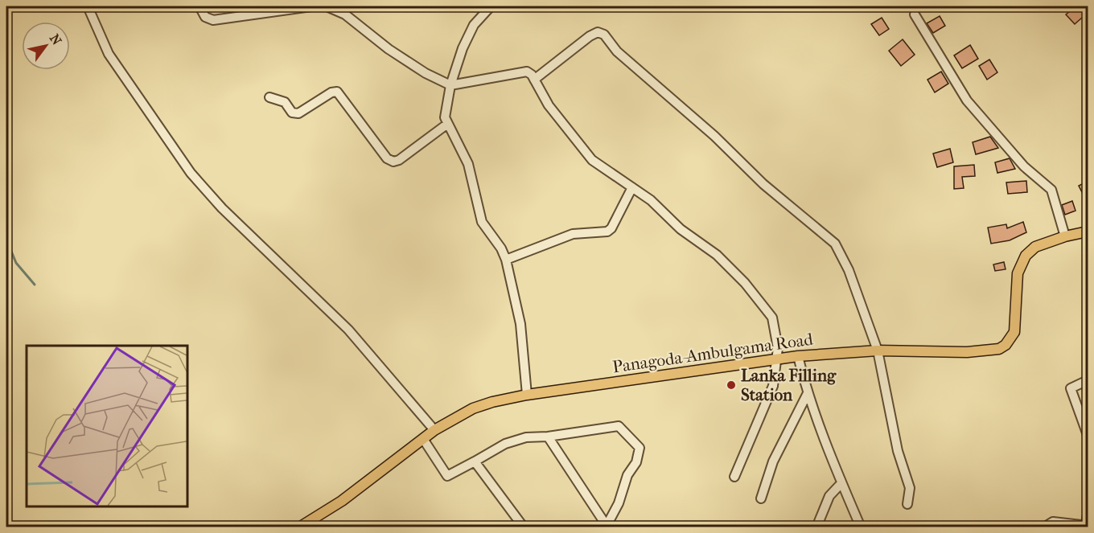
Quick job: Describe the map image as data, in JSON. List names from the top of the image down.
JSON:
{
  "streets": {
    "main road": ["Panagoda-Ambulgama Road"]
  },
  "places": ["Lanka Filling Station"],
  "north": "top right"
}
